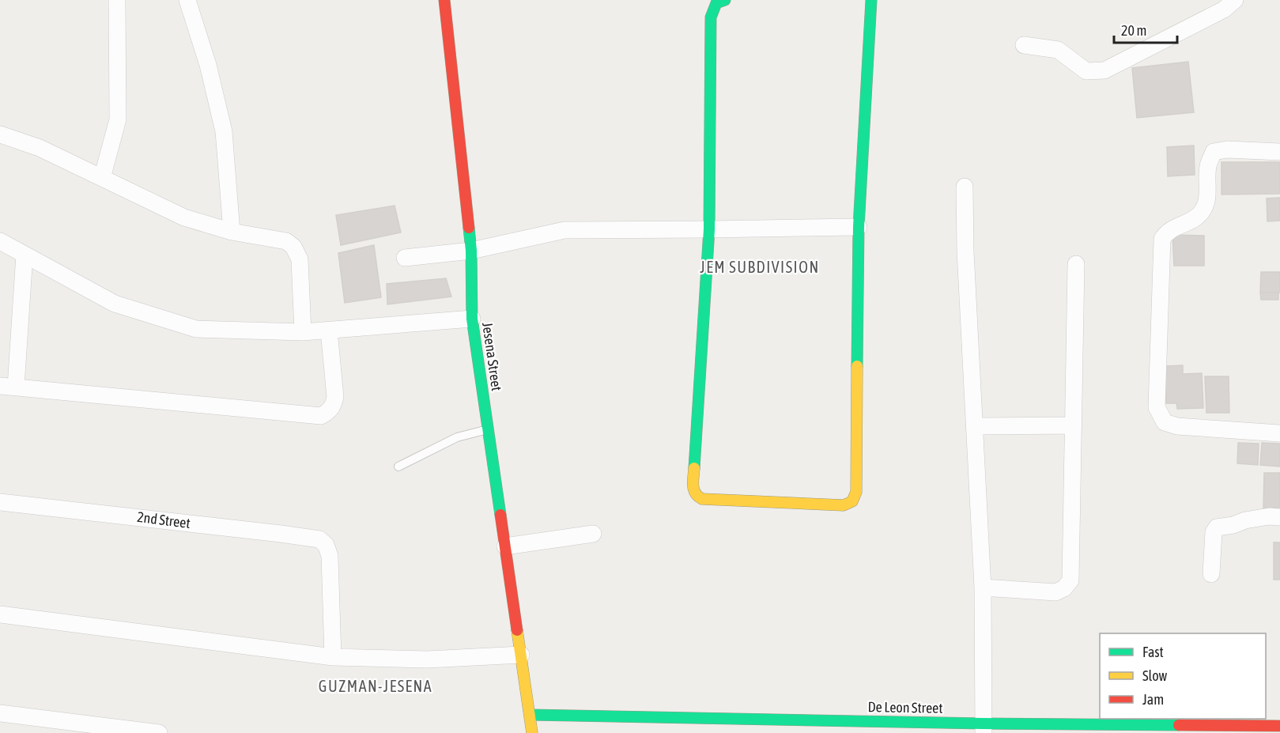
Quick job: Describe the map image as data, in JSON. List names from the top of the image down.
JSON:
{
  "streets": {
    "street": ["Jesena Street", "2nd Street", "De Leon Street"]
  },
  "crossings": [
    ["Jesena Street", "De Leon Street"]
  ],
  "districts": ["JEM SUBDIVISION", "GUZMAN-JESENA"],
  "legend": ["Fast", "Slow", "Jam"],
  "scale_bar": "20 m"
}
